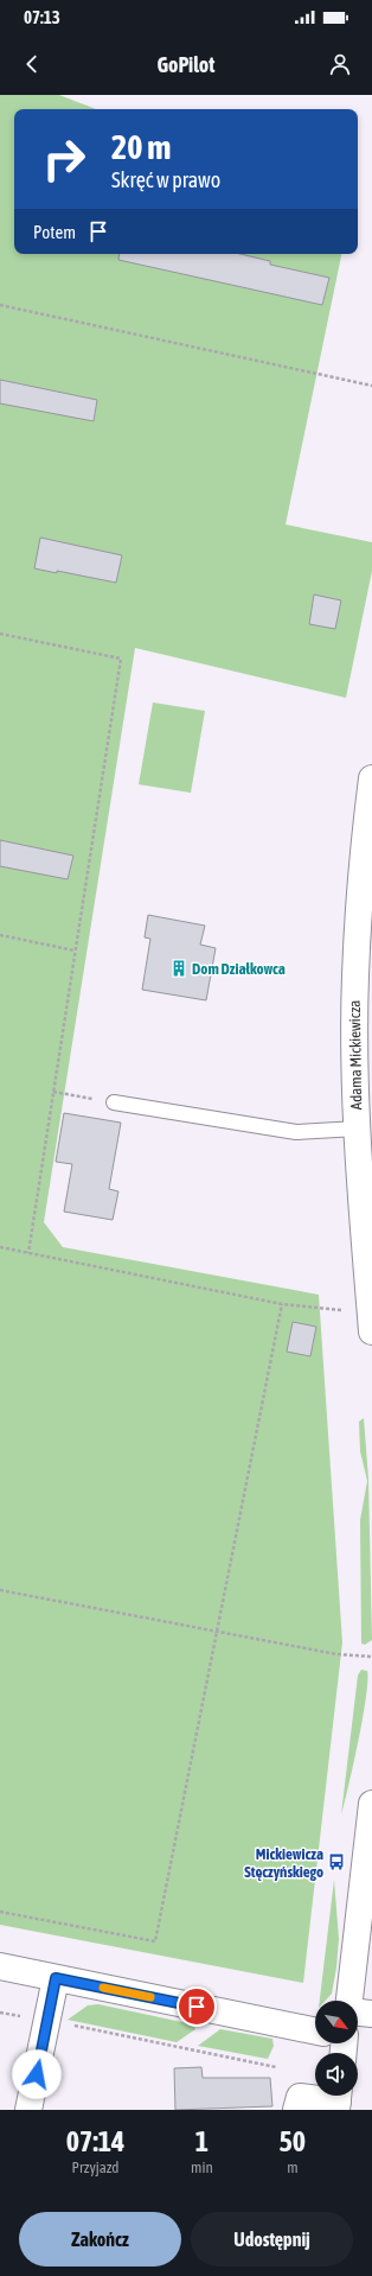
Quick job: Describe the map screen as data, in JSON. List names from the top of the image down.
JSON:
{
  "streets": {
    "street": ["Adama Mickiewicza"]
  },
  "places": {
    "building": ["Dom Działkowca"],
    "bus stop": ["Mickiewicza Stęczyńskiego"]
  },
  "north": "bottom right",
  "page": {
    "status": "07:13",
    "header": "GoPilot",
    "turn": ["20 m", "Skręć w prawo"],
    "then": "Potem",
    "eta": [
      "07:14",
      "Przyjazd",
      "1",
      "min",
      "50",
      "m"
    ],
    "buttons": ["Zakończ", "Udostępnij"]
  }
}
